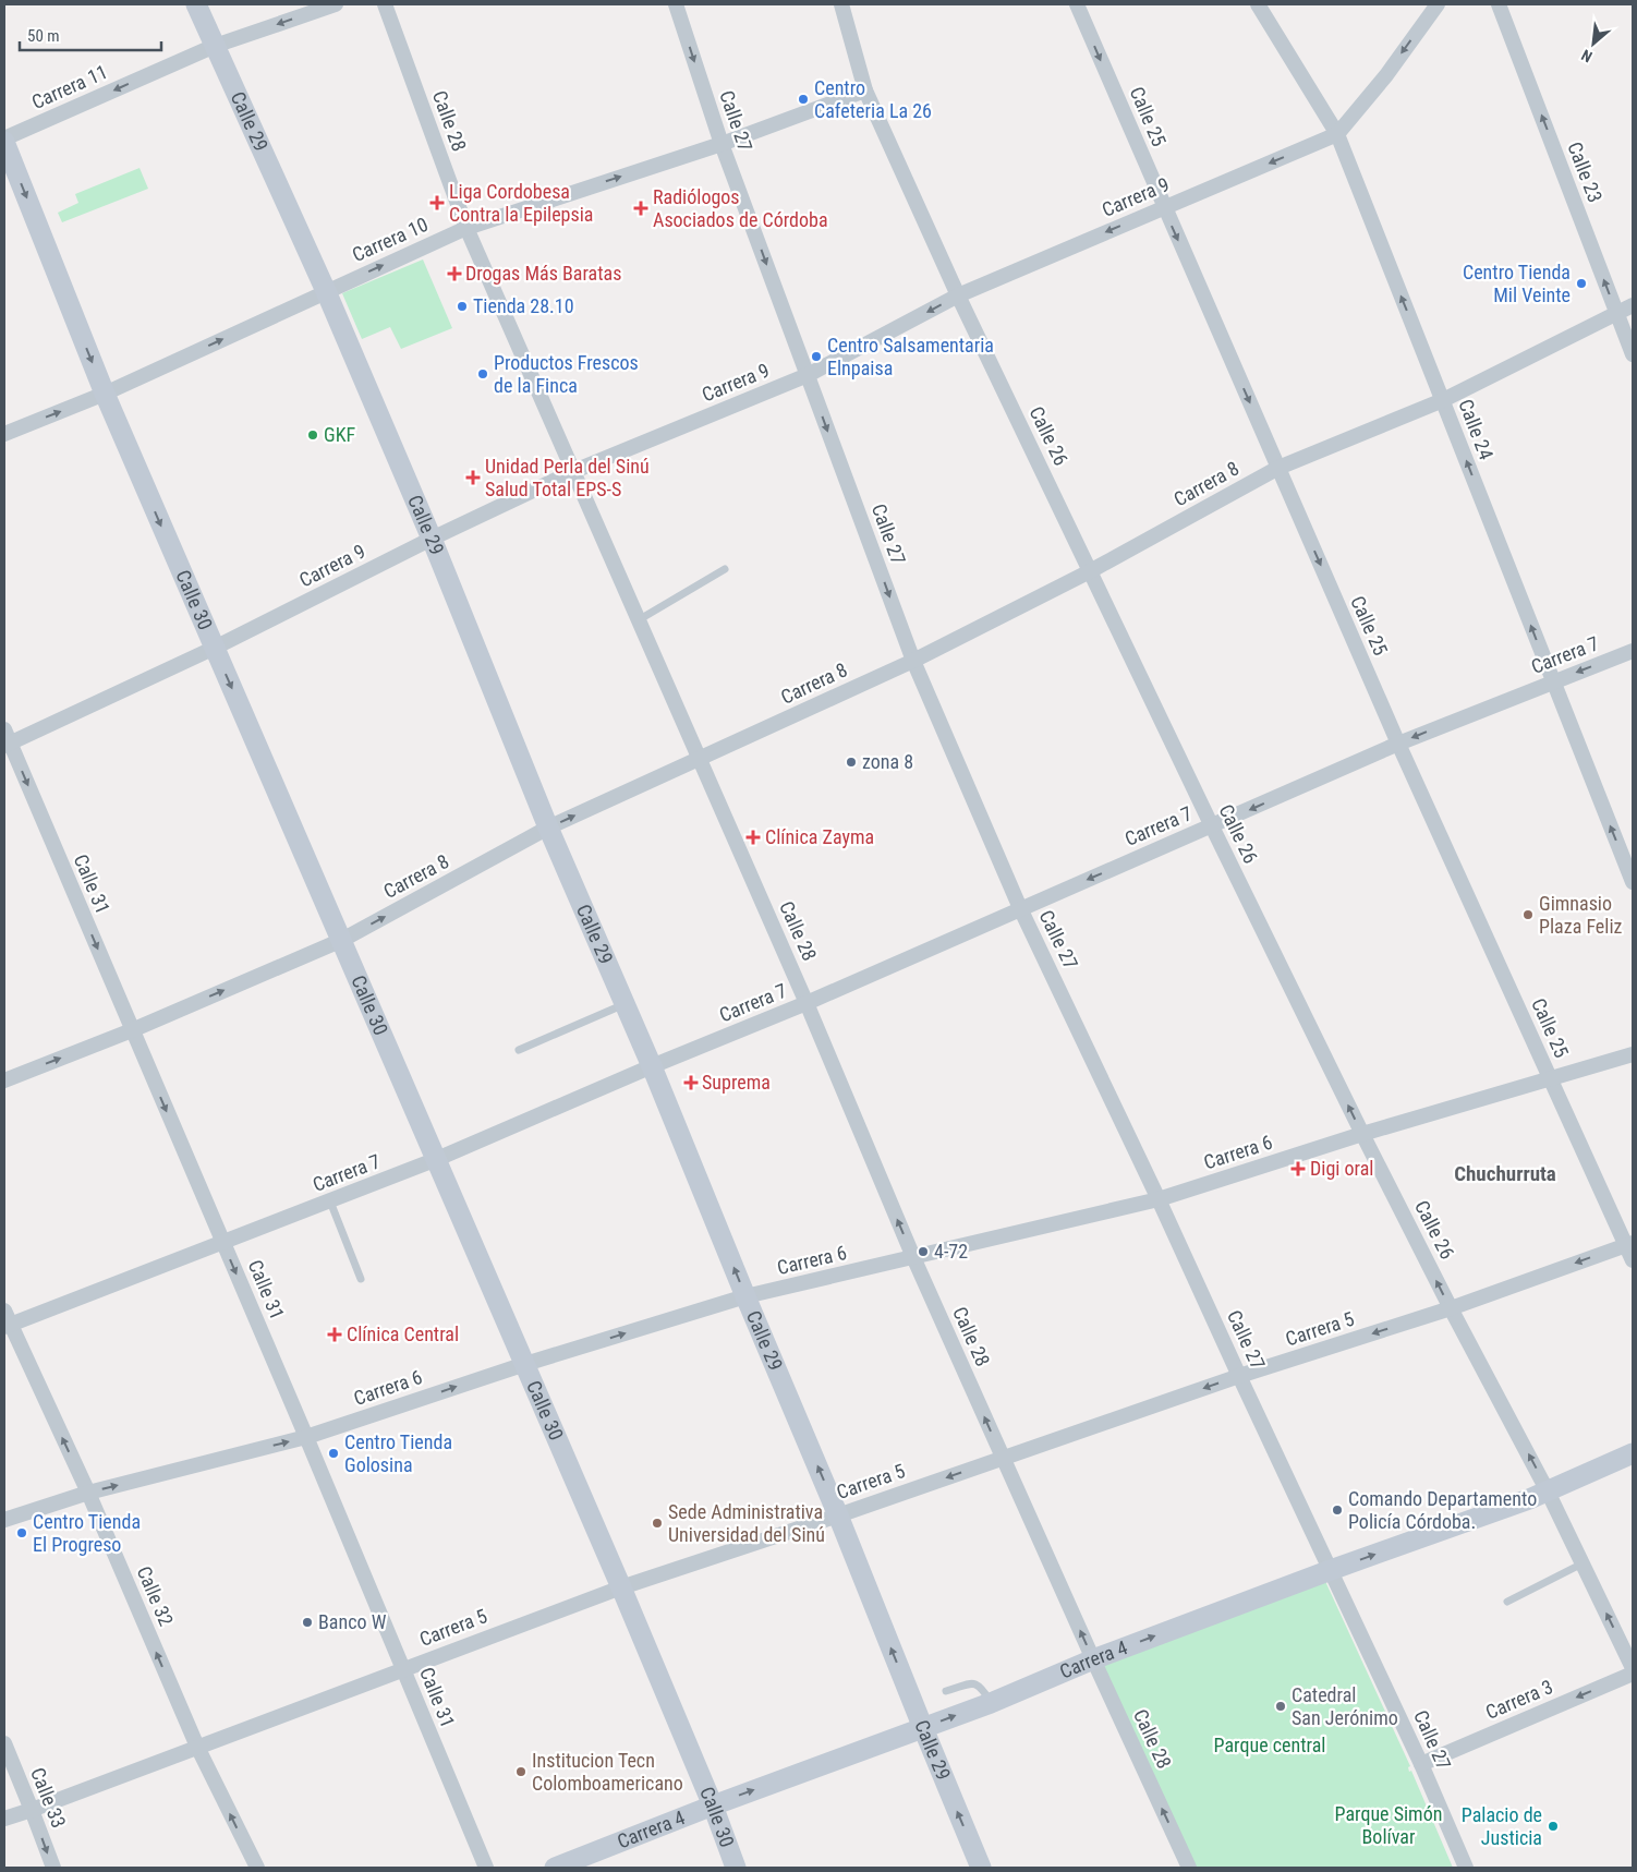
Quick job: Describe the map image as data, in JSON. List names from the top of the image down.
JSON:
{
  "streets": {
    "street": [
      "Carrera 11",
      "Calle 25",
      "Calle 29",
      "Calle 28",
      "Calle 27",
      "Calle 23",
      "Carrera 9",
      "Carrera 10",
      "Calle 24",
      "Calle 26",
      "Carrera 8",
      "Calle 30",
      "Carrera 7",
      "Calle 31",
      "Carrera 6",
      "Carrera 5",
      "Calle 32",
      "Carrera 4",
      "Carrera 3",
      "Calle 33"
    ]
  },
  "crossings": [
    ["Carrera 11", "Calle 29"],
    ["Carrera 11", "Calle 30"],
    ["Calle 25", "Carrera 9"],
    ["Calle 25", "Carrera 8"],
    ["Calle 25", "Carrera 7"],
    ["Calle 25", "Carrera 6"],
    ["Calle 25", "Carrera 5"],
    ["Calle 29", "Carrera 9"],
    ["Calle 29", "Carrera 10"],
    ["Calle 29", "Carrera 8"],
    ["Calle 29", "Carrera 7"],
    ["Calle 29", "Carrera 6"],
    ["Calle 29", "Carrera 5"],
    ["Calle 29", "Carrera 4"],
    ["Calle 28", "Carrera 9"],
    ["Calle 28", "Carrera 10"],
    ["Calle 28", "Carrera 8"],
    ["Calle 28", "Carrera 7"],
    ["Calle 28", "Carrera 6"],
    ["Calle 28", "Carrera 5"],
    ["Calle 28", "Carrera 4"],
    ["Calle 27", "Carrera 9"],
    ["Calle 27", "Carrera 10"],
    ["Calle 27", "Carrera 8"],
    ["Calle 27", "Carrera 7"],
    ["Calle 27", "Carrera 6"],
    ["Calle 27", "Carrera 5"],
    ["Calle 27", "Carrera 4"],
    ["Calle 27", "Carrera 3"],
    ["Calle 23", "Carrera 8"],
    ["Carrera 9", "Calle 24"],
    ["Carrera 9", "Calle 26"],
    ["Carrera 9", "Calle 30"],
    ["Carrera 9", "Calle 31"],
    ["Carrera 10", "Calle 26"],
    ["Carrera 10", "Calle 30"],
    ["Calle 24", "Carrera 8"],
    ["Calle 24", "Carrera 7"],
    ["Calle 26", "Carrera 8"],
    ["Calle 26", "Carrera 7"],
    ["Calle 26", "Carrera 6"],
    ["Calle 26", "Carrera 5"],
    ["Calle 26", "Carrera 4"],
    ["Carrera 8", "Calle 30"],
    ["Carrera 8", "Calle 31"],
    ["Calle 30", "Carrera 7"],
    ["Calle 30", "Carrera 6"],
    ["Calle 30", "Carrera 5"],
    ["Calle 30", "Carrera 4"],
    ["Carrera 7", "Calle 31"],
    ["Carrera 7", "Calle 32"],
    ["Calle 31", "Carrera 6"],
    ["Calle 31", "Carrera 5"],
    ["Carrera 6", "Calle 32"],
    ["Carrera 5", "Calle 32"],
    ["Carrera 5", "Calle 33"]
  ],
  "one_way": [
    "Carrera 11",
    "Calle 25",
    "Calle 29",
    "Calle 28",
    "Calle 23",
    "Carrera 9",
    "Carrera 10",
    "Calle 24",
    "Calle 26",
    "Carrera 8",
    "Calle 30",
    "Carrera 7",
    "Calle 31",
    "Carrera 6",
    "Carrera 5",
    "Calle 32",
    "Carrera 4",
    "Carrera 3",
    "Calle 33"
  ],
  "districts": ["Chuchurruta"],
  "parks": ["Parque central", "Parque Simón Bolívar"],
  "places": {
    "other": [
      "Centro Cafeteria La 26",
      "Centro Tienda Mil Veinte",
      "Tienda 28.10",
      "Centro Salsamentaria Elnpaisa",
      "Productos Frescos de la Finca",
      "GKF",
      "zona 8",
      "Gimnasio Plaza Feliz",
      "4-72",
      "Centro Tienda Golosina",
      "Comando Departamento Policía Córdoba.",
      "Sede Administrativa Universidad del Sinú",
      "Centro Tienda El Progreso",
      "Banco W",
      "Catedral San Jerónimo",
      "Institucion Tecn Colomboamericano",
      "Palacio de Justicia"
    ],
    "health": [
      "Liga Cordobesa Contra la Epilepsia",
      "Radiólogos Asociados de Córdoba",
      "Drogas Más Baratas",
      "Unidad Perla del Sinú Salud Total EPS-S",
      "Clínica Zayma",
      "Suprema",
      "Digi oral",
      "Clínica Central"
    ]
  },
  "scale_bar": "50 m",
  "north": "bottom left"
}
